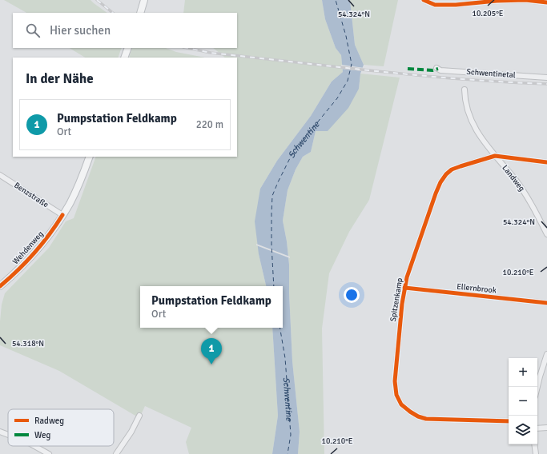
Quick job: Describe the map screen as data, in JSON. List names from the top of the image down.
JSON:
{
  "streets": {
    "main road": ["Wehdenweg"],
    "street": [
      "Schwentinetal",
      "Landweg",
      "Benzstraße",
      "Ellernbrook",
      "Spitzenkamp"
    ]
  },
  "crossings": [
    ["Landweg", "Spitzenkamp"],
    ["Benzstraße", "Wehdenweg"],
    ["Ellernbrook", "Spitzenkamp"]
  ],
  "water": ["Schwentine"],
  "legend": ["Radweg", "Weg"],
  "page": {
    "search": "Hier suchen",
    "heading": "In der Nähe",
    "list": [
      {
        "mark": "1",
        "name": "Pumpstation Feldkamp",
        "note": "Ort",
        "value": "220 m"
      }
    ],
    "popup": ["Pumpstation Feldkamp", "Ort"],
    "pins": "1",
    "map_buttons": ["+", "−"]
  },
  "coordinates": [
    "10.205°E",
    "54.324°N",
    "10.210°E",
    "54.318°N"
  ]
}
